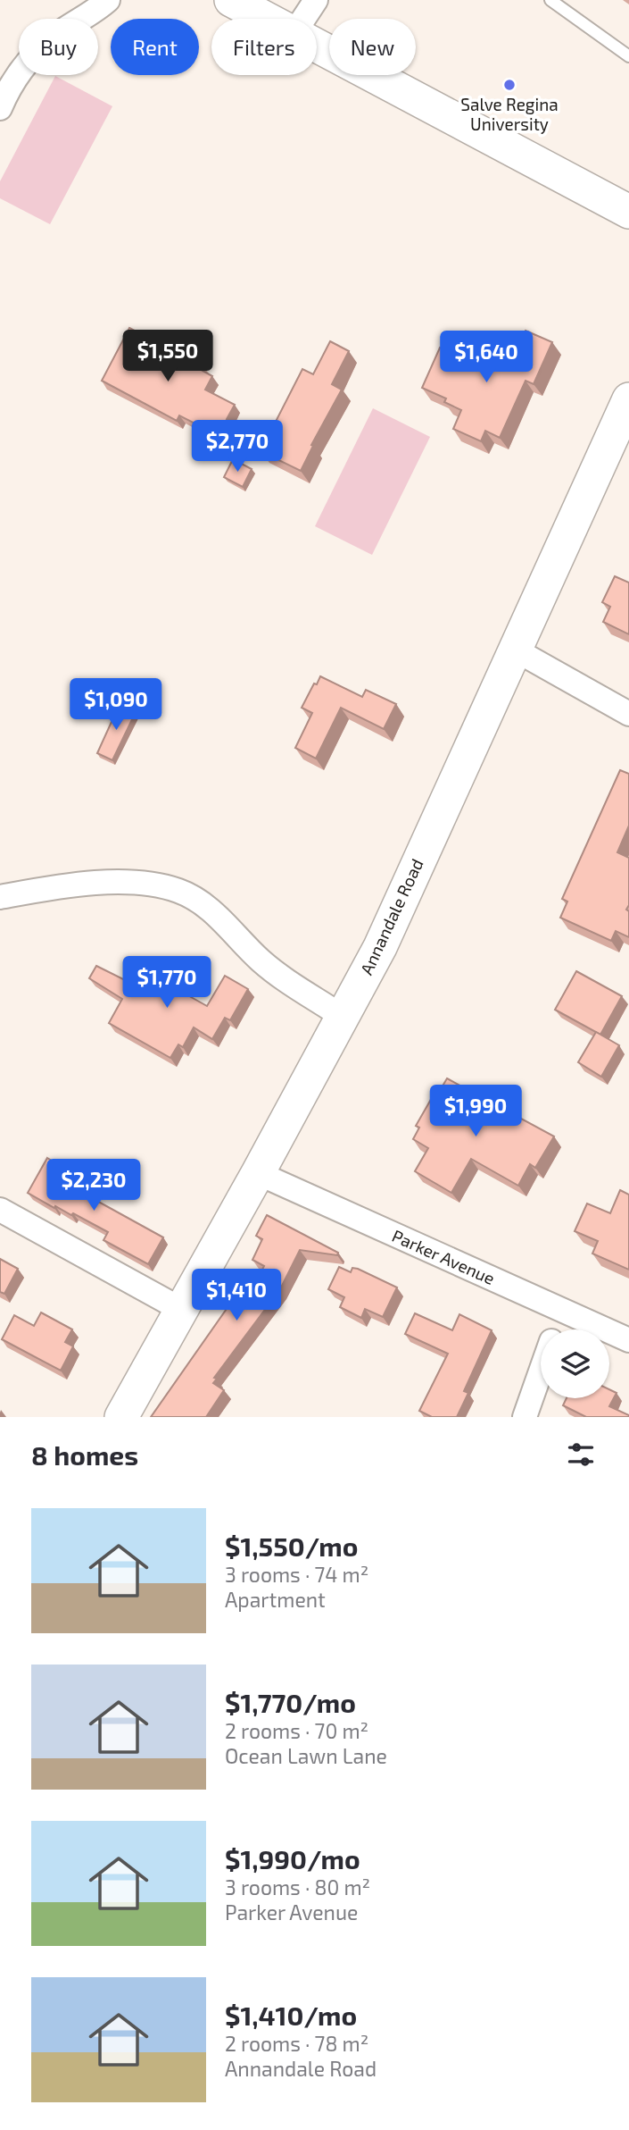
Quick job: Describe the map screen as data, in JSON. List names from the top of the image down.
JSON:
{
  "streets": {
    "street": ["Annandale Road", "Parker Avenue"]
  },
  "crossings": [
    ["Annandale Road", "Parker Avenue"]
  ],
  "places": ["Salve Regina University"],
  "page": {
    "chip": [
      "Buy",
      "Rent",
      "Filters",
      "New"
    ],
    "price": [
      "$1,550",
      "$1,640",
      "$2,770",
      "$1,090",
      "$1,770",
      "$1,990",
      "$2,230",
      "$1,410"
    ],
    "heading": "8 homes",
    "list": [
      {
        "name": "$1,550/mo",
        "note": "3 rooms · 74 m² · Apartment"
      },
      {
        "name": "$1,770/mo",
        "note": "2 rooms · 70 m² · Ocean Lawn Lane"
      },
      {
        "name": "$1,990/mo",
        "note": "3 rooms · 80 m² · Parker Avenue"
      },
      {
        "name": "$1,410/mo",
        "note": "2 rooms · 78 m² · Annandale Road"
      }
    ]
  }
}
